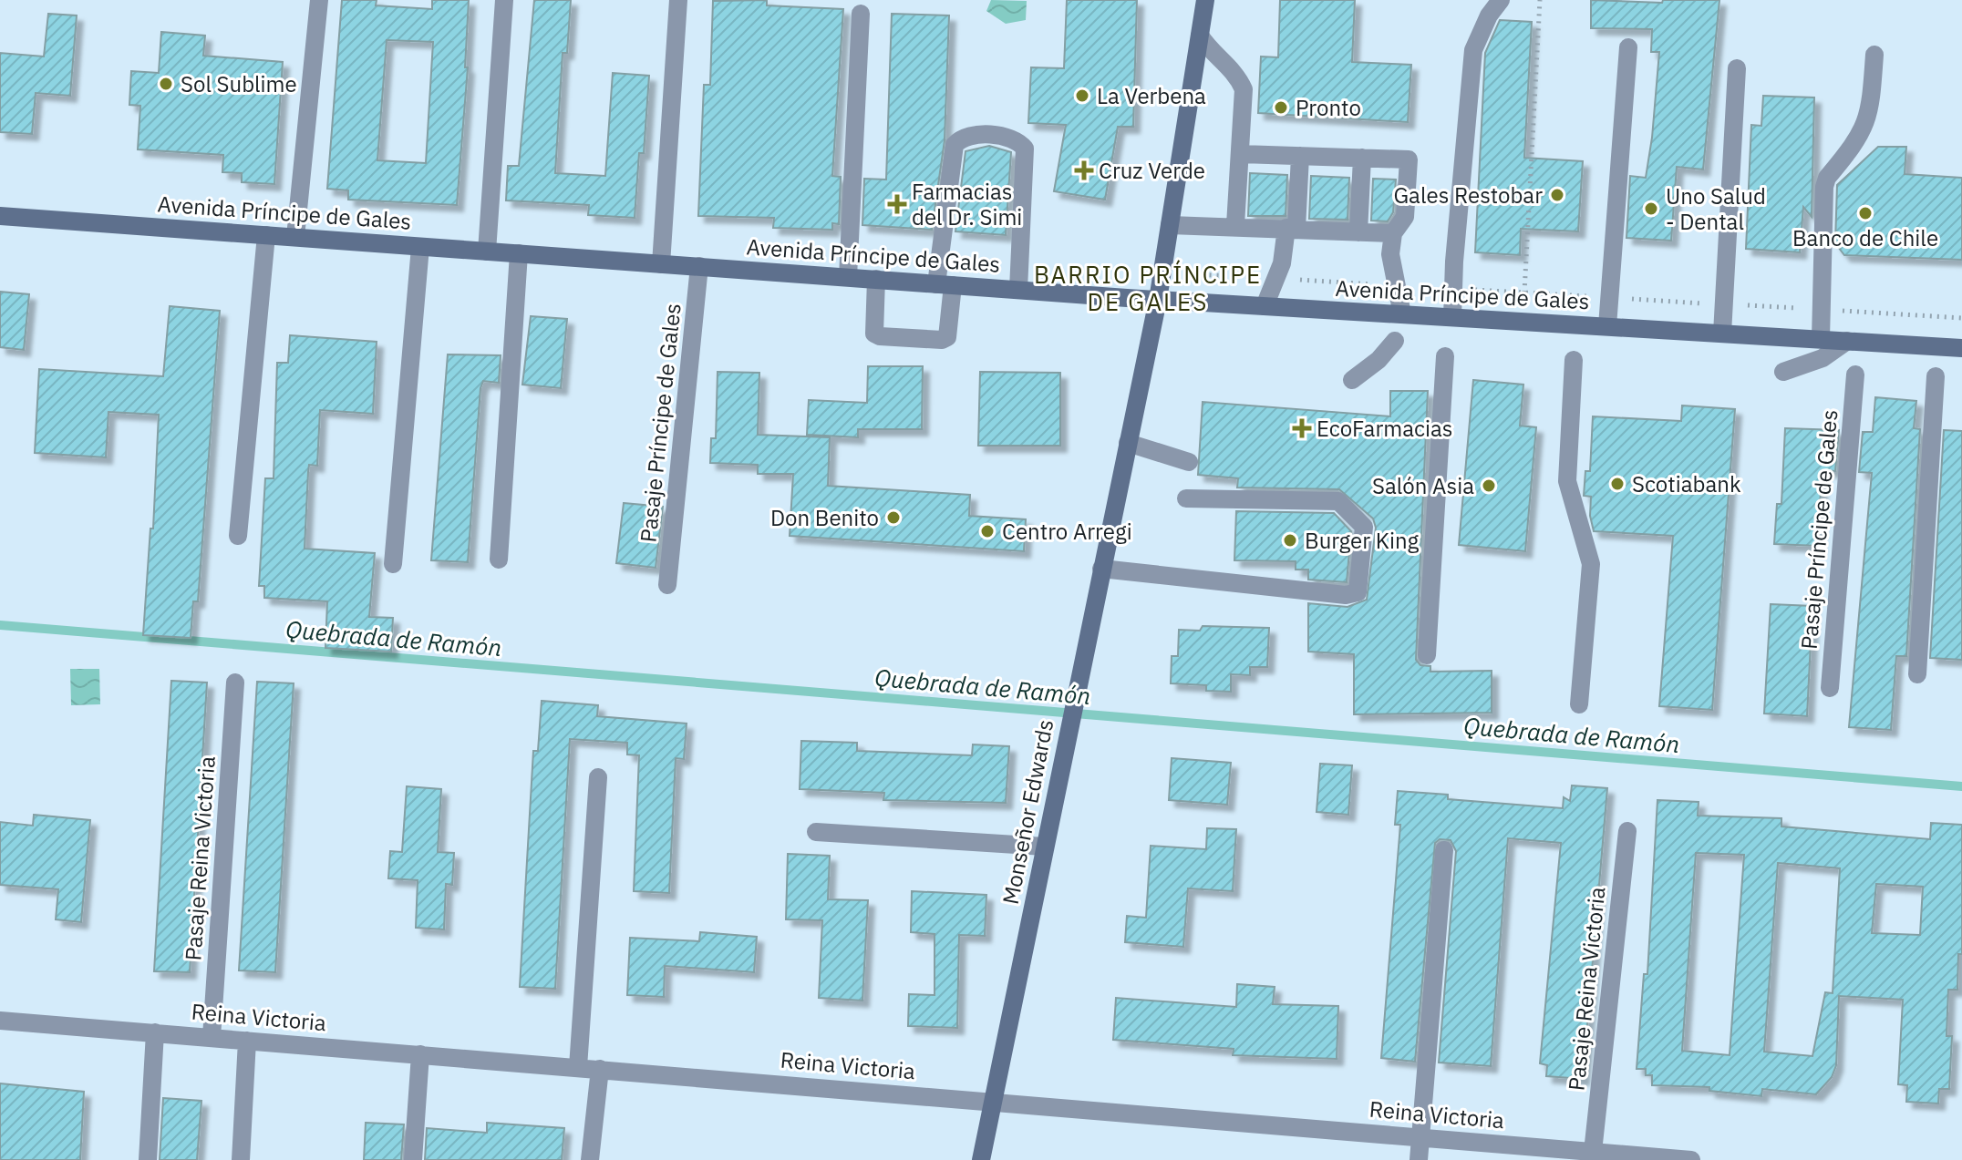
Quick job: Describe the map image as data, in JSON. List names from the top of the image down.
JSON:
{
  "streets": {
    "main road": ["Avenida Príncipe de Gales", "Monseñor Edwards"],
    "street": ["Pasaje Príncipe de Gales", "Pasaje Reina Victoria", "Reina Victoria"]
  },
  "crossings": [
    ["Avenida Príncipe de Gales", "Pasaje Príncipe de Gales"],
    ["Avenida Príncipe de Gales", "Monseñor Edwards"],
    ["Monseñor Edwards", "Reina Victoria"],
    ["Pasaje Reina Victoria", "Reina Victoria"]
  ],
  "districts": ["BARRIO PRÍNCIPE DE GALES"],
  "water": ["Quebrada de Ramón"],
  "places": {
    "other": [
      "Sol Sublime",
      "La Verbena",
      "Pronto",
      "Gales Restobar",
      "Uno Salud - Dental",
      "Banco de Chile",
      "Scotiabank",
      "Salón Asia",
      "Don Benito",
      "Centro Arregi",
      "Burger King"
    ],
    "health": ["Cruz Verde", "Farmacias del Dr. Simi", "EcoFarmacias"]
  }
}
